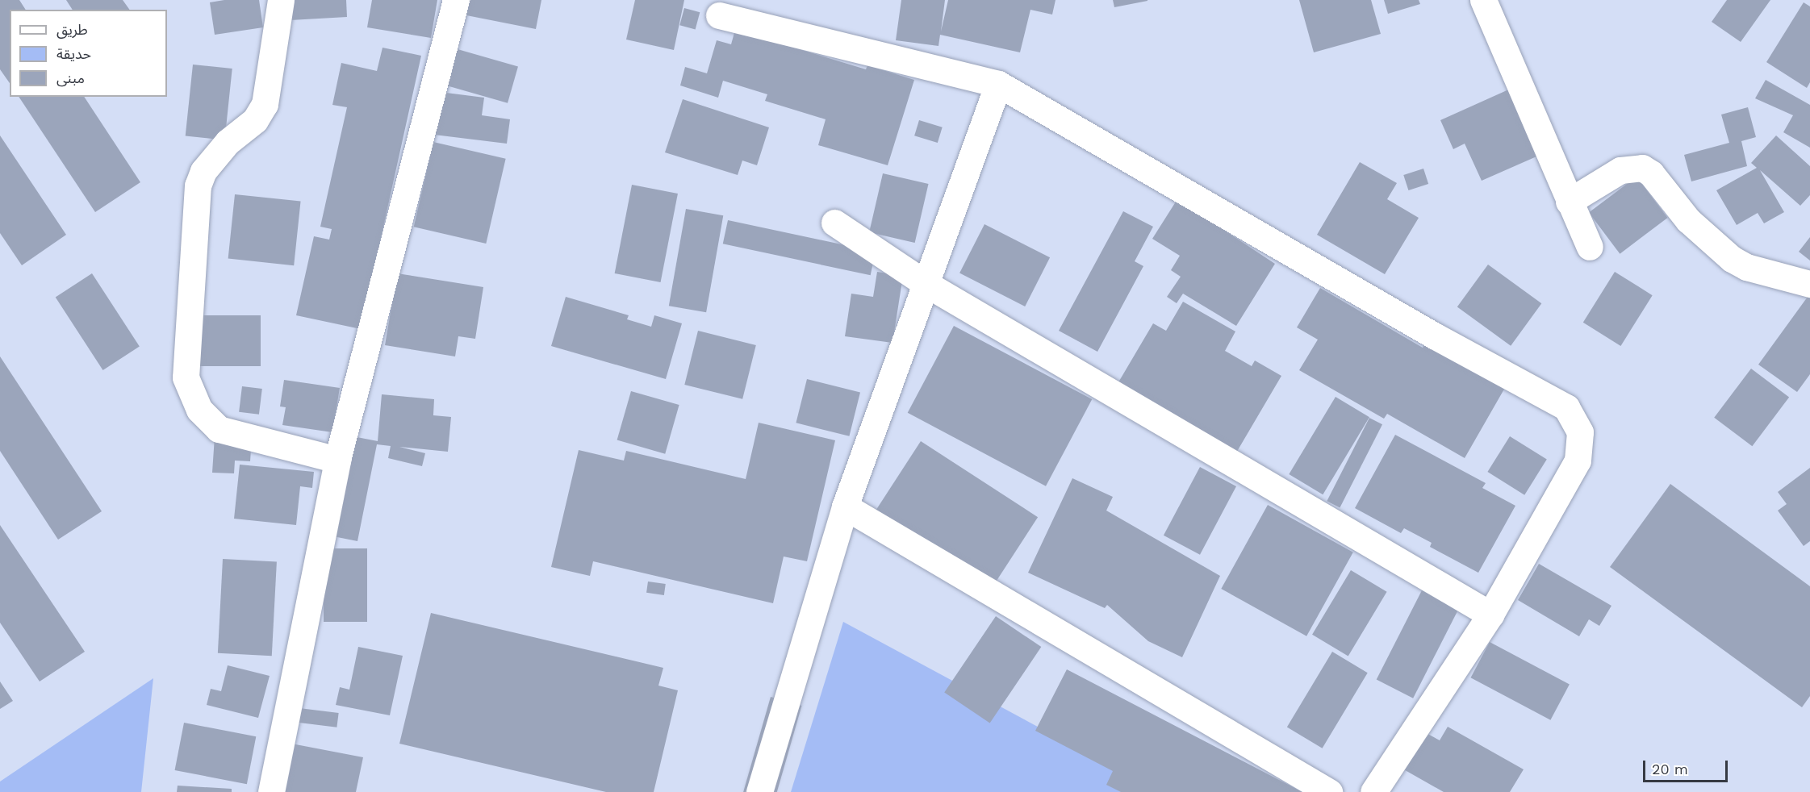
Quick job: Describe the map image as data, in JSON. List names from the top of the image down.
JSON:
{
  "legend": ["طريق", "حديقة", "مبنى"],
  "scale_bar": "20 m"
}
